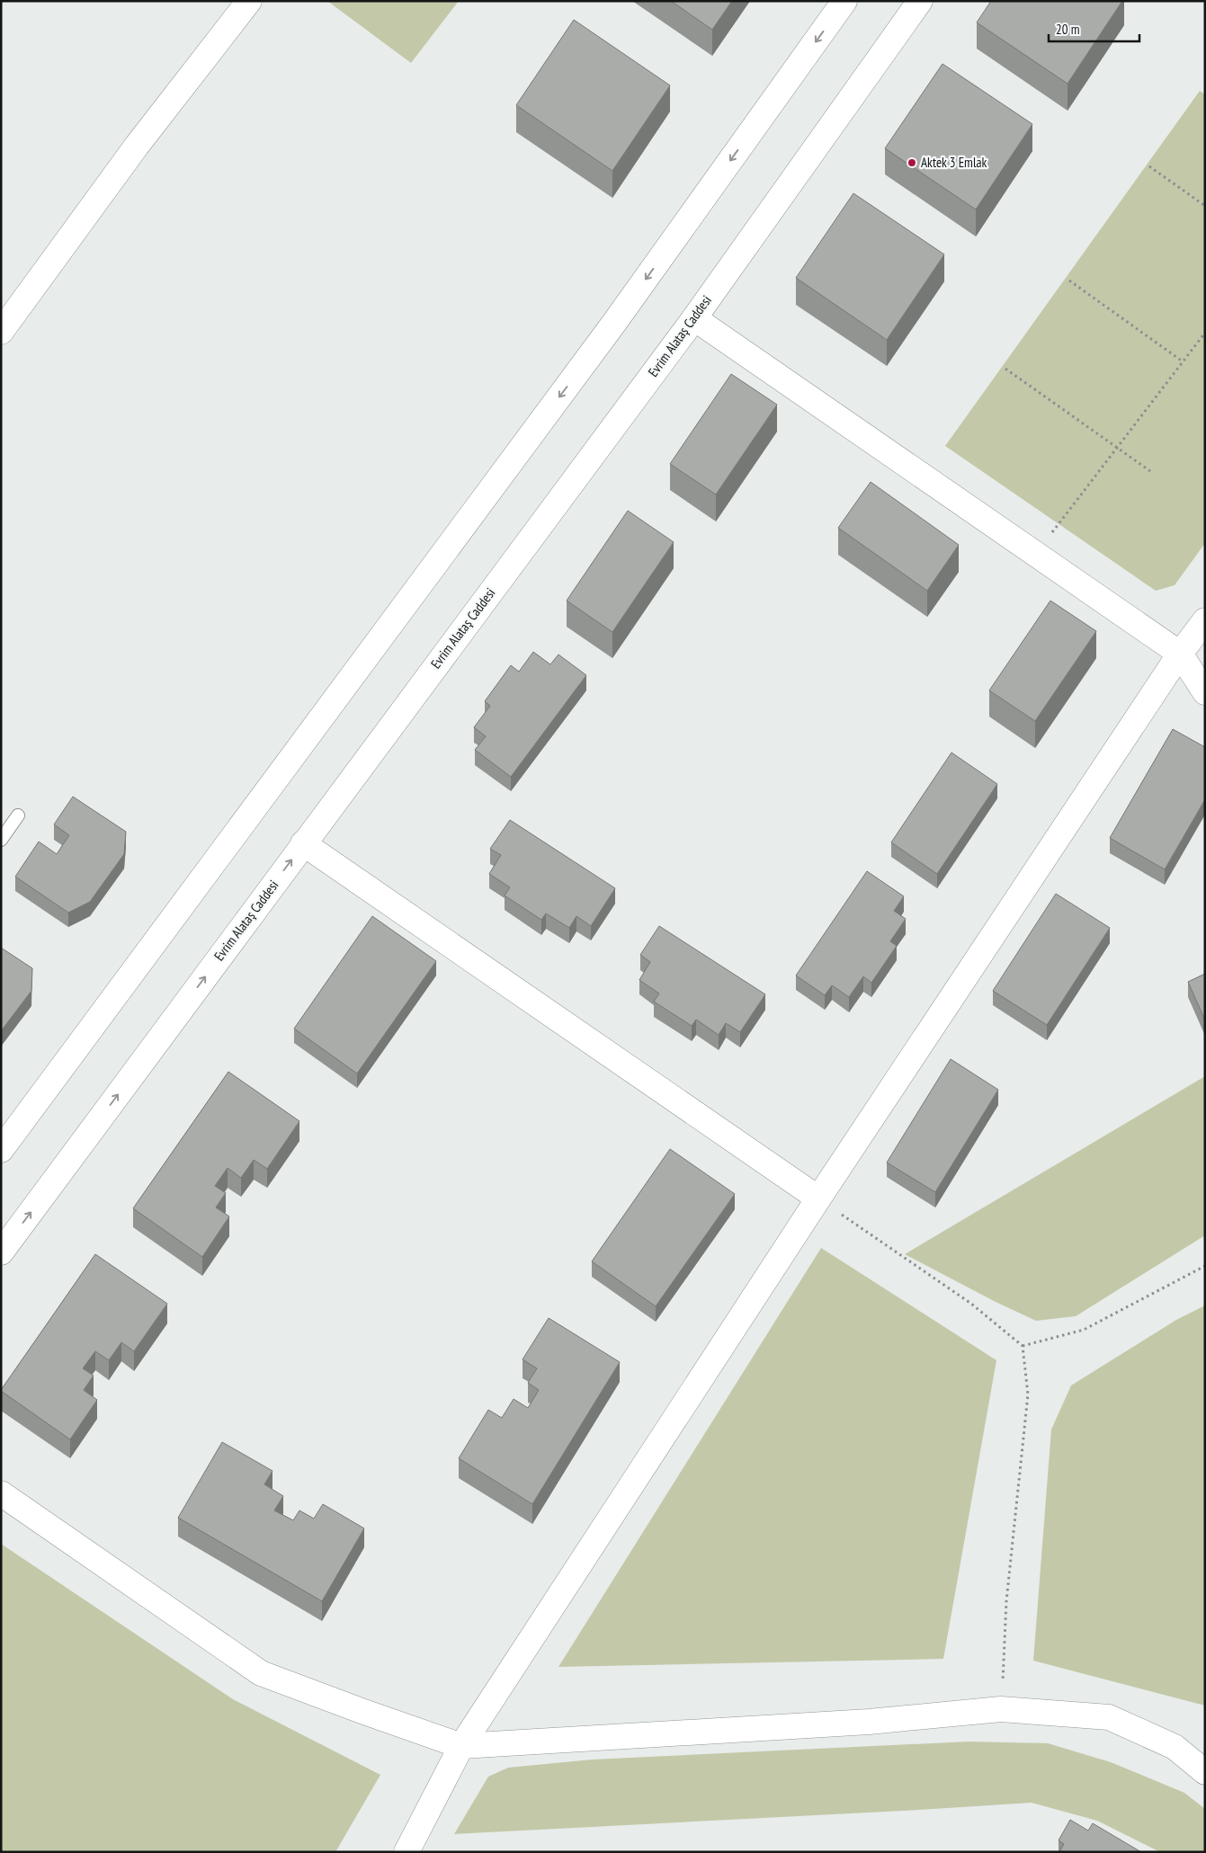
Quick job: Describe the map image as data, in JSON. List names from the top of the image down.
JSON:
{
  "streets": {
    "street": ["Evrim Alataş Caddesi"]
  },
  "places": ["Aktek 3 Emlak"],
  "scale_bar": "20 m"
}
